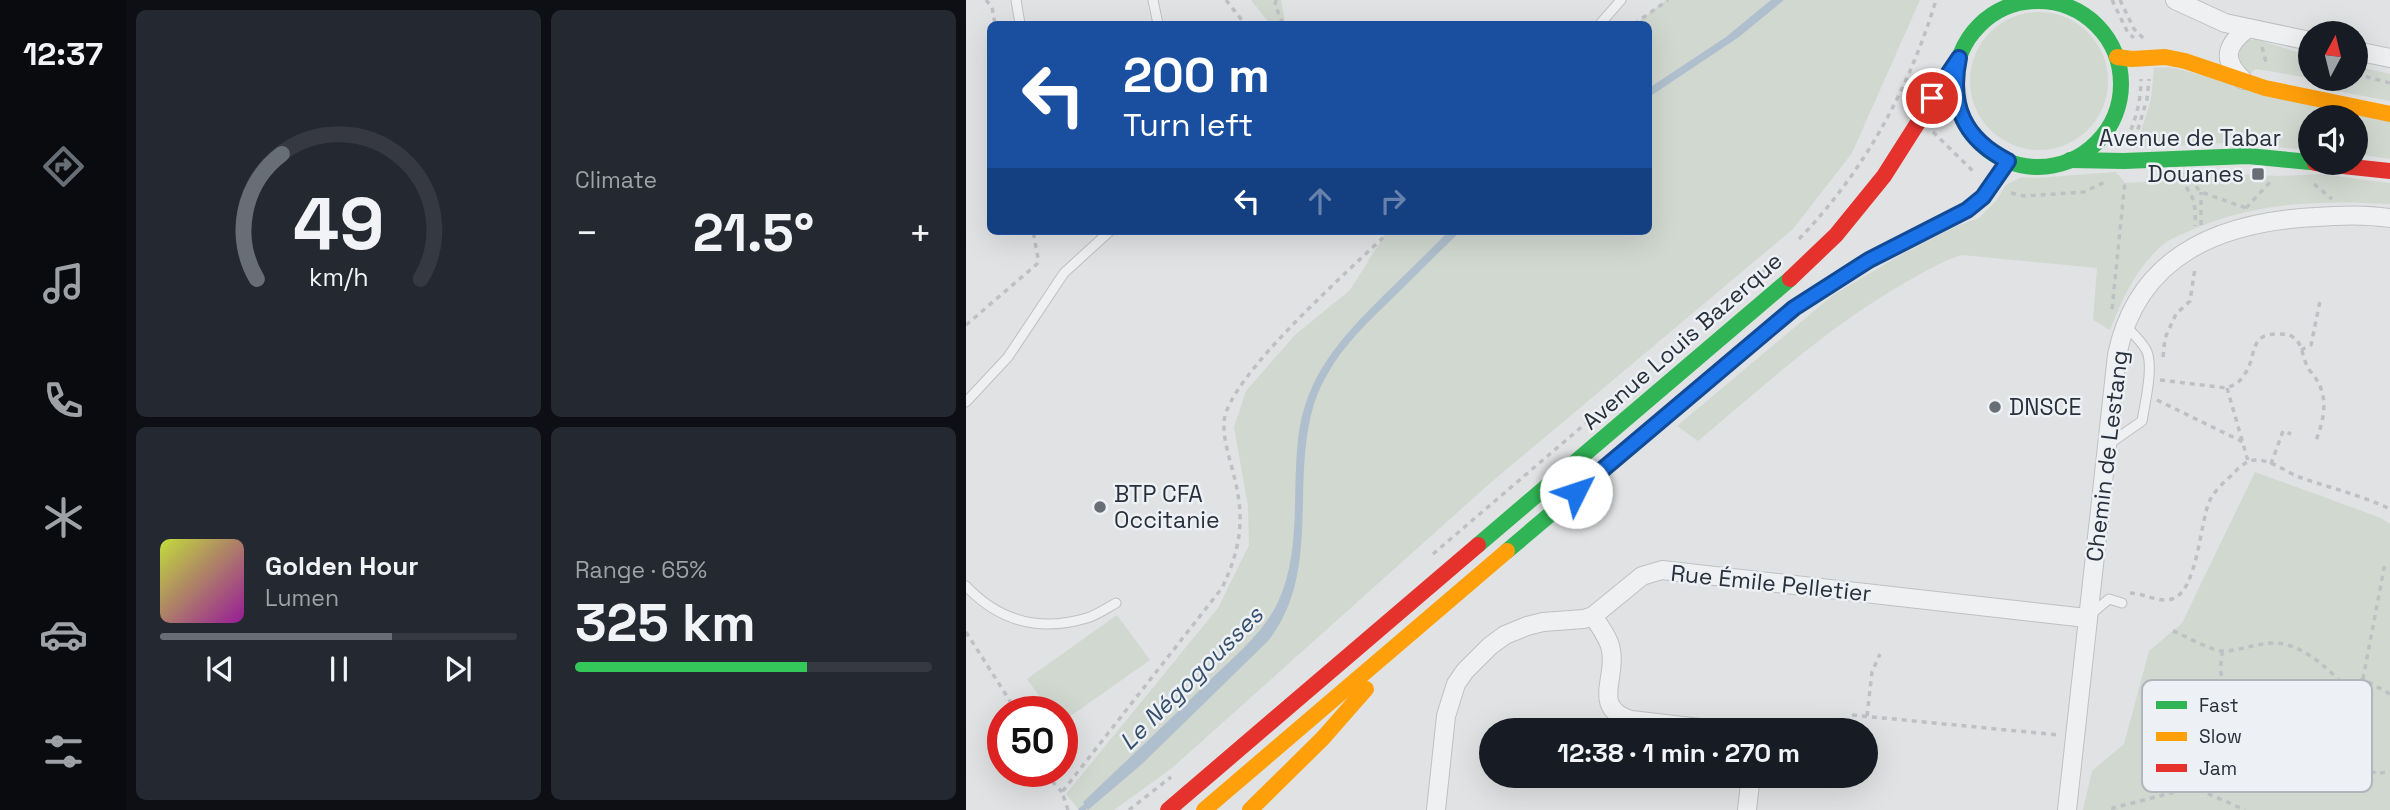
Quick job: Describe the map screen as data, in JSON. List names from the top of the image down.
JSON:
{
  "streets": {
    "main road": ["Avenue de Tabar", "Avenue Louis Bazerque"],
    "street": ["Chemin de Lestang", "Rue Émile Pelletier"]
  },
  "crossings": [
    ["Avenue de Tabar", "Avenue Louis Bazerque"],
    ["Chemin de Lestang", "Rue Émile Pelletier"]
  ],
  "water": ["Le Négogousses"],
  "places": {
    "transit": ["Douanes"],
    "other": ["DNSCE", "BTP CFA Occitanie"]
  },
  "legend": ["Fast", "Slow", "Jam"],
  "north": "top",
  "page": {
    "tabs": "12:37",
    "tile": [
      "Climate",
      ["Range · 65%", "325 km"]
    ],
    "turn": ["200 m", "Turn left"],
    "heat": ["−", "21.5°", "+"],
    "song": ["Golden Hour", "Lumen"],
    "limit": "50",
    "trip": "12:38 · 1 min · 270 m",
    "gauge": ["49", "km/h"]
  }
}
